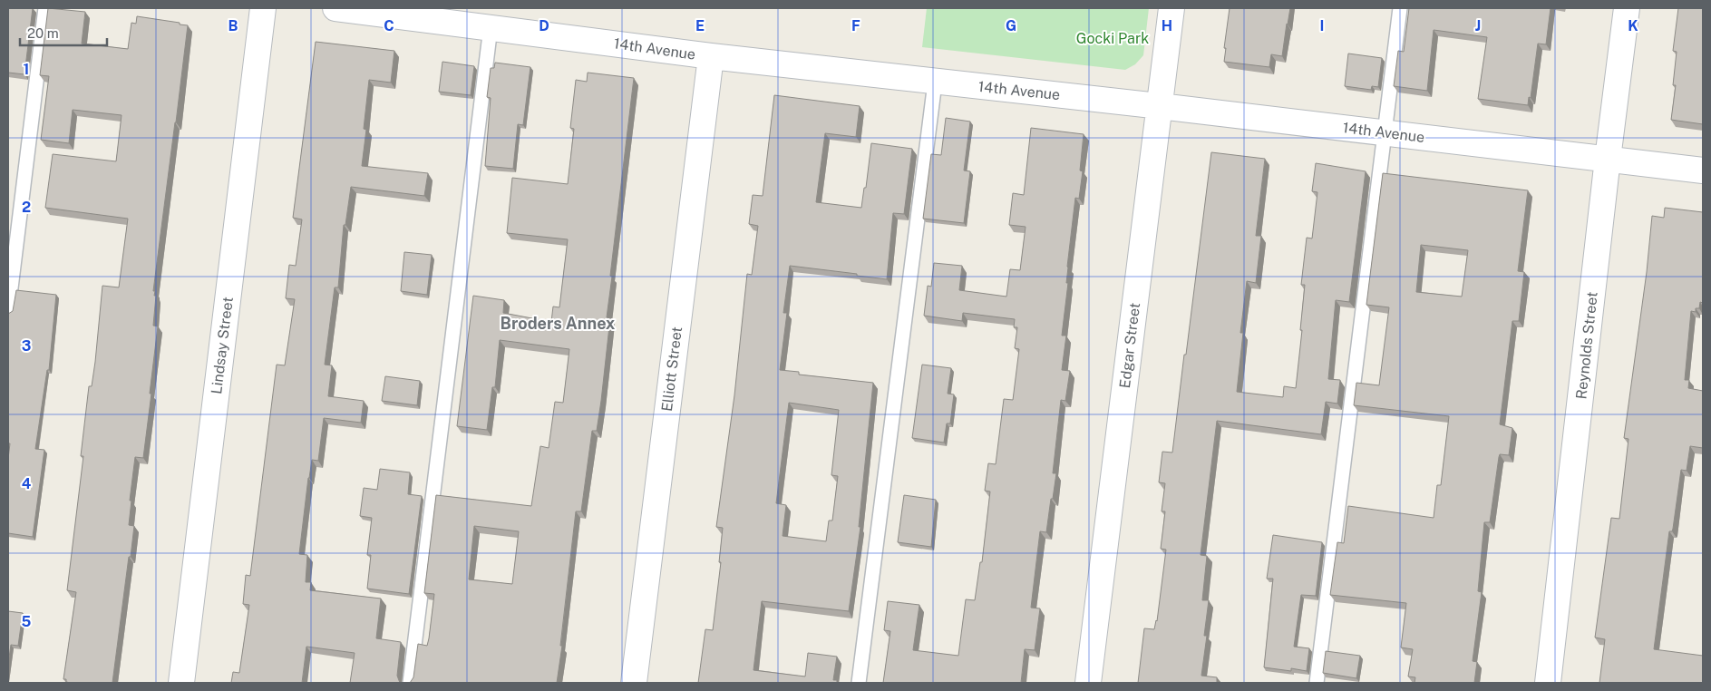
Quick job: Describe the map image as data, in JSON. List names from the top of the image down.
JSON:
{
  "streets": {
    "street": [
      "14th Avenue",
      "Lindsay Street",
      "Edgar Street",
      "Reynolds Street",
      "Elliott Street"
    ]
  },
  "crossings": [
    ["14th Avenue", "Edgar Street"],
    ["14th Avenue", "Reynolds Street"],
    ["14th Avenue", "Elliott Street"]
  ],
  "districts": ["Broders Annex"],
  "parks": ["Gocki Park"],
  "scale_bar": "20 m",
  "grid": {
    "columns": [
      "B",
      "C",
      "D",
      "E",
      "F",
      "G",
      "H",
      "I",
      "J",
      "K"
    ],
    "rows": [
      "1",
      "2",
      "3",
      "4",
      "5"
    ]
  }
}
